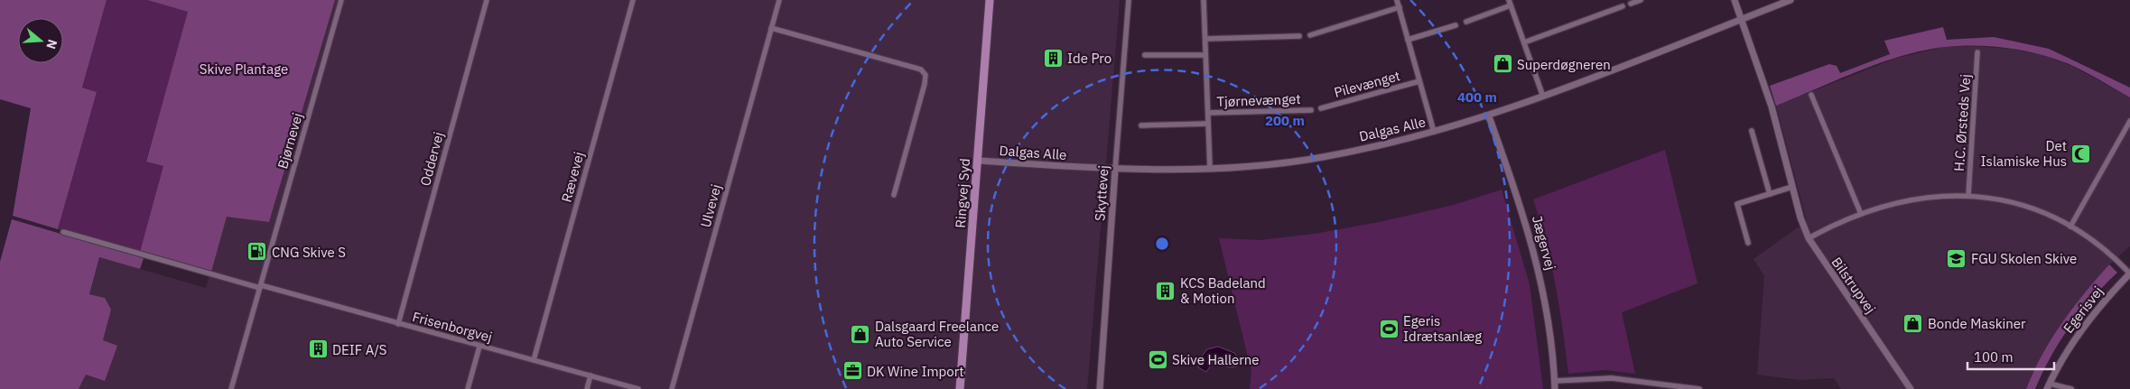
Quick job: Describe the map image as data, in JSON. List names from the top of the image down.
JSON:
{
  "streets": {
    "main road": ["Ringvej Syd"],
    "street": [
      "Pilevænget",
      "Tjørnevænget",
      "H.C. Ørsteds Vej",
      "Dalgas Alle",
      "Bjørnevej",
      "Oddervej",
      "Rævevej",
      "Skyttevej",
      "Ulvevej",
      "Jægervej",
      "Bilstrupvej",
      "Egerisvej",
      "Frisenborgvej"
    ]
  },
  "crossings": [
    ["Pilevænget", "Dalgas Alle"],
    ["Tjørnevænget", "Dalgas Alle"],
    ["Dalgas Alle", "Ringvej Syd"],
    ["Dalgas Alle", "Skyttevej"],
    ["Dalgas Alle", "Jægervej"],
    ["Dalgas Alle", "Bilstrupvej"],
    ["Bjørnevej", "Frisenborgvej"],
    ["Oddervej", "Frisenborgvej"],
    ["Rævevej", "Frisenborgvej"]
  ],
  "parks": ["Skive Plantage"],
  "places": {
    "building": ["Ide Pro", "KCS Badeland & Motion", "DEIF A/S"],
    "shop": ["Superdøgneren", "Bonde Maskiner", "Dalsgaard Freelance Auto Service"],
    "mosque": ["Det Islamiske Hus"],
    "fuel station": ["CNG Skive S"],
    "school or university": ["FGU Skolen Skive"],
    "sports": ["Egeris Idrætsanlæg", "Skive Hallerne"],
    "office": ["DK Wine Import"]
  },
  "scale_bar": "100 m",
  "north": "right",
  "rings": ["400 m", "200 m"]
}
